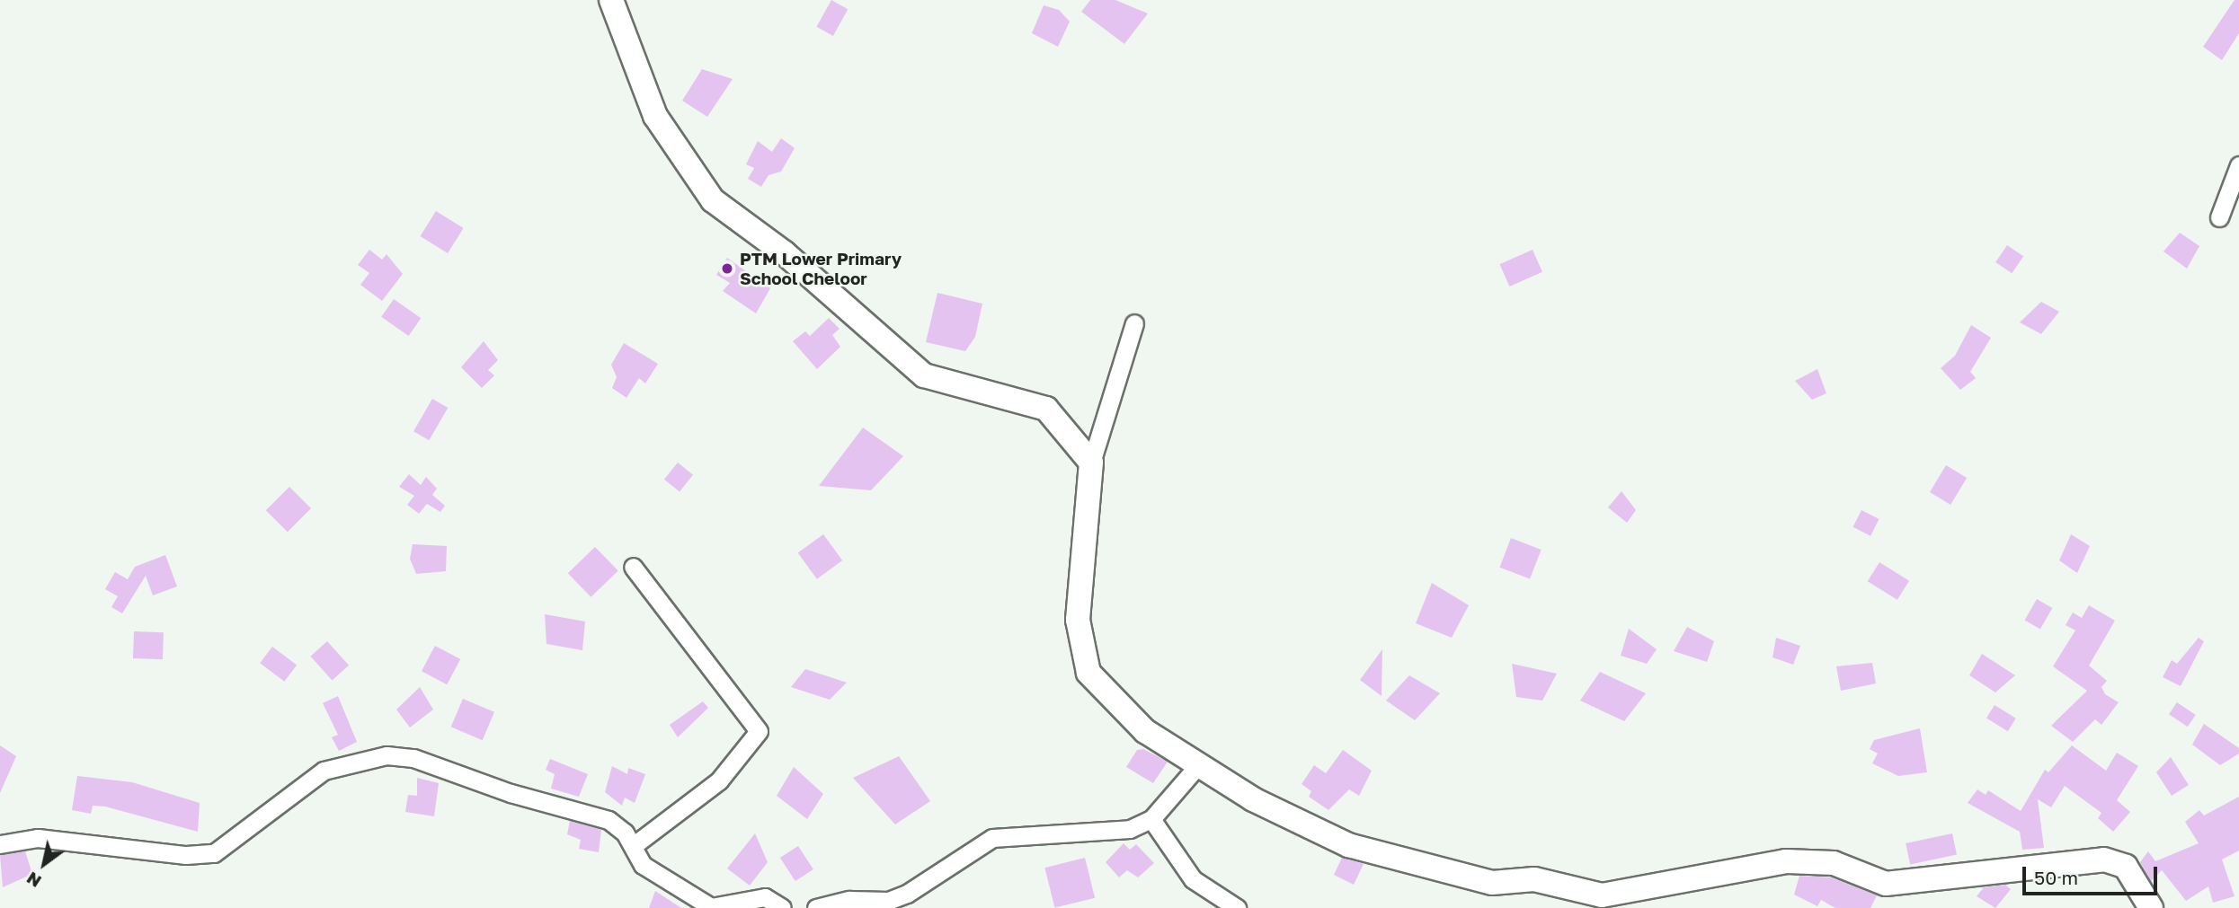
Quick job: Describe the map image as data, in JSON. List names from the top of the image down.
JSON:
{
  "places": ["PTM Lower Primary School Cheloor"],
  "scale_bar": "50 m",
  "north": "bottom left"
}
